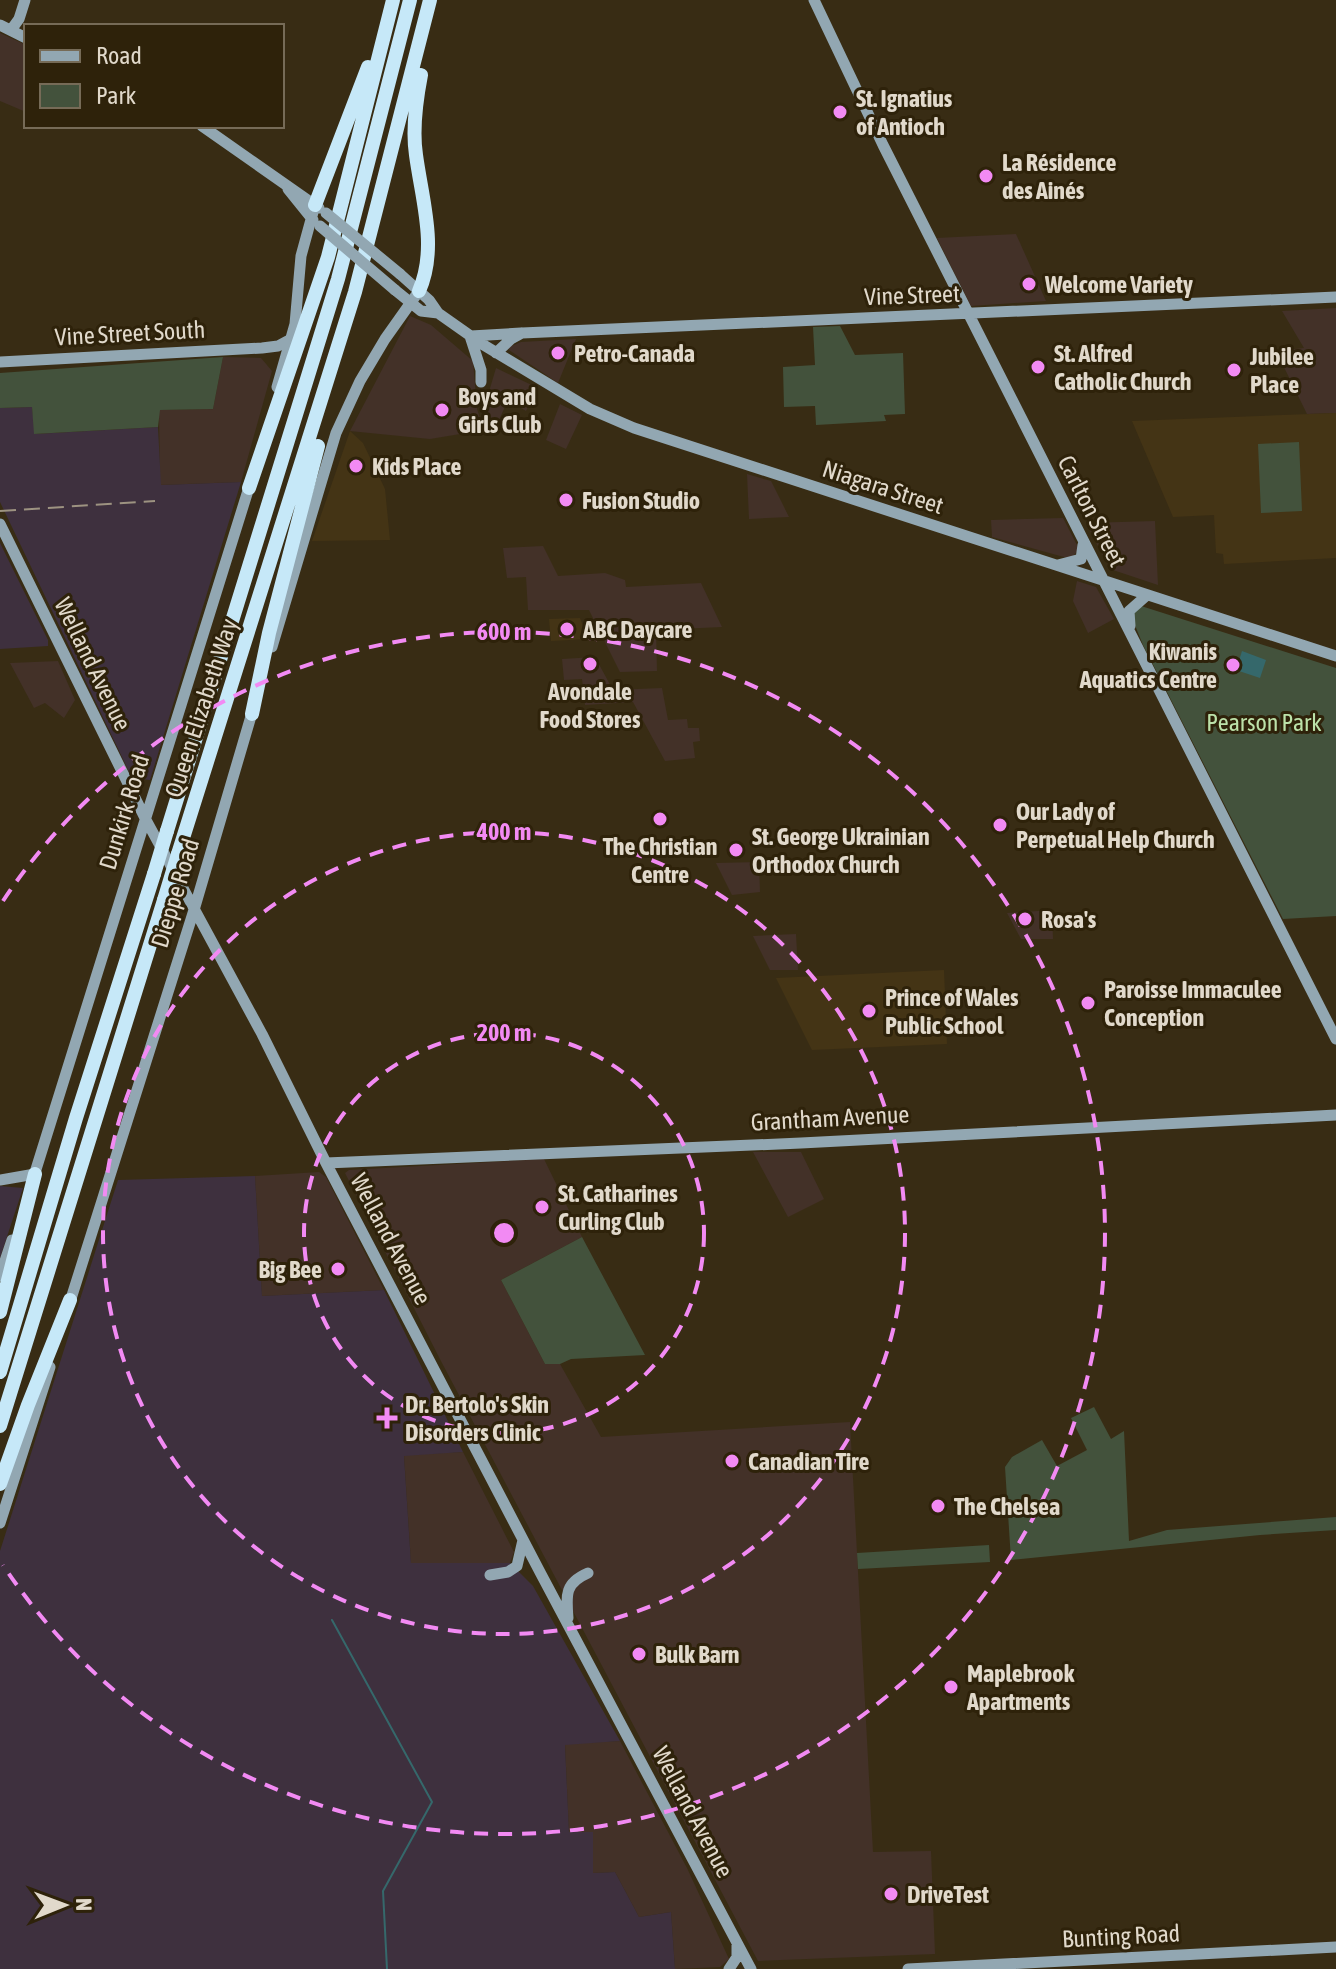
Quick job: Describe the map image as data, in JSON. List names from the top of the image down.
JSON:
{
  "streets": {
    "highway": ["Queen Elizabeth Way"],
    "main road": [
      "Vine Street",
      "Vine Street South",
      "Niagara Street",
      "Carlton Street",
      "Welland Avenue",
      "Dunkirk Road",
      "Dieppe Road",
      "Grantham Avenue",
      "Bunting Road"
    ]
  },
  "crossings": [
    ["Vine Street", "Niagara Street"],
    ["Vine Street", "Carlton Street"],
    ["Vine Street South", "Dunkirk Road"],
    ["Niagara Street", "Carlton Street"],
    ["Niagara Street", "Dunkirk Road"],
    ["Niagara Street", "Dieppe Road"],
    ["Welland Avenue", "Dunkirk Road"],
    ["Welland Avenue", "Dieppe Road"],
    ["Welland Avenue", "Grantham Avenue"]
  ],
  "parks": ["Pearson Park"],
  "places": {
    "other": [
      "St. Ignatius of Antioch",
      "La Résidence des Ainés",
      "Welcome Variety",
      "Petro-Canada",
      "St. Alfred Catholic Church",
      "Jubilee Place",
      "Boys and Girls Club",
      "Kids Place",
      "Fusion Studio",
      "ABC Daycare",
      "Avondale Food Stores",
      "Kiwanis Aquatics Centre",
      "The Christian Centre",
      "Our Lady of Perpetual Help Church",
      "St. George Ukrainian Orthodox Church",
      "Rosa's",
      "Paroisse Immaculee Conception",
      "Prince of Wales Public School",
      "St. Catharines Curling Club",
      "Big Bee",
      "Canadian Tire",
      "The Chelsea",
      "Bulk Barn",
      "Maplebrook Apartments",
      "DriveTest"
    ],
    "health": ["Dr. Bertolo's Skin Disorders Clinic"]
  },
  "legend": ["Road", "Park"],
  "north": "right",
  "rings": ["600 m", "400 m", "200 m"]
}
